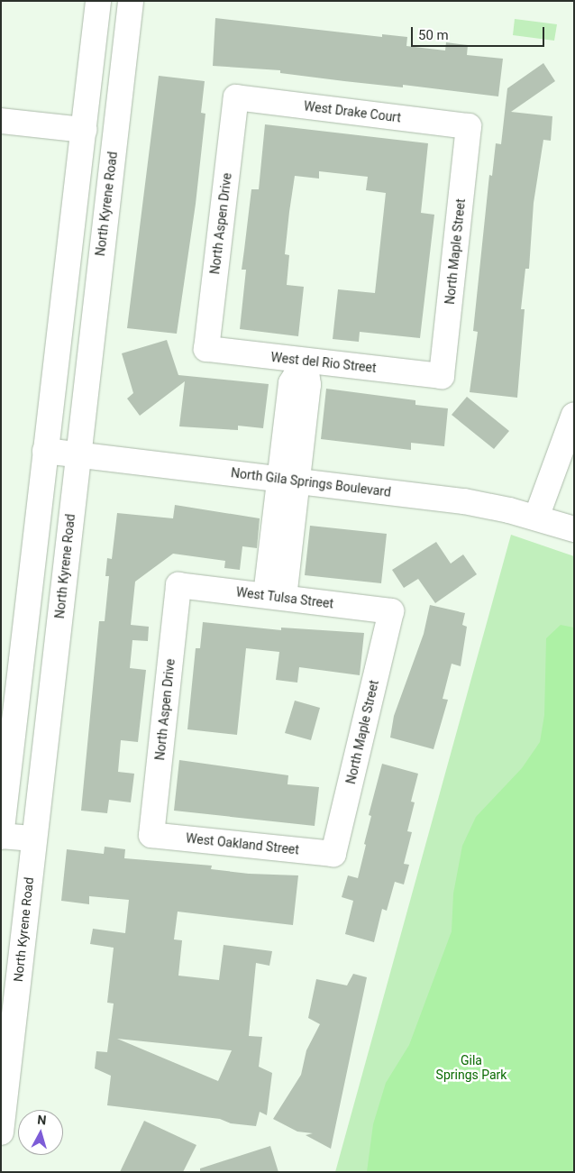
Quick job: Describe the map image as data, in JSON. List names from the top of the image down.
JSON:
{
  "streets": {
    "street": [
      "West Drake Court",
      "North Kyrene Road",
      "North Aspen Drive",
      "North Maple Street",
      "West del Rio Street",
      "North Gila Springs Boulevard",
      "West Tulsa Street",
      "West Oakland Street"
    ]
  },
  "crossings": [
    ["West Drake Court", "North Aspen Drive"],
    ["West Drake Court", "North Maple Street"],
    ["North Kyrene Road", "North Gila Springs Boulevard"],
    ["North Aspen Drive", "West del Rio Street"],
    ["North Aspen Drive", "West Tulsa Street"],
    ["North Aspen Drive", "West Oakland Street"],
    ["North Maple Street", "West del Rio Street"],
    ["North Maple Street", "West Tulsa Street"],
    ["North Maple Street", "West Oakland Street"]
  ],
  "parks": ["Gila Springs Park"],
  "scale_bar": "50 m",
  "north": "top"
}
